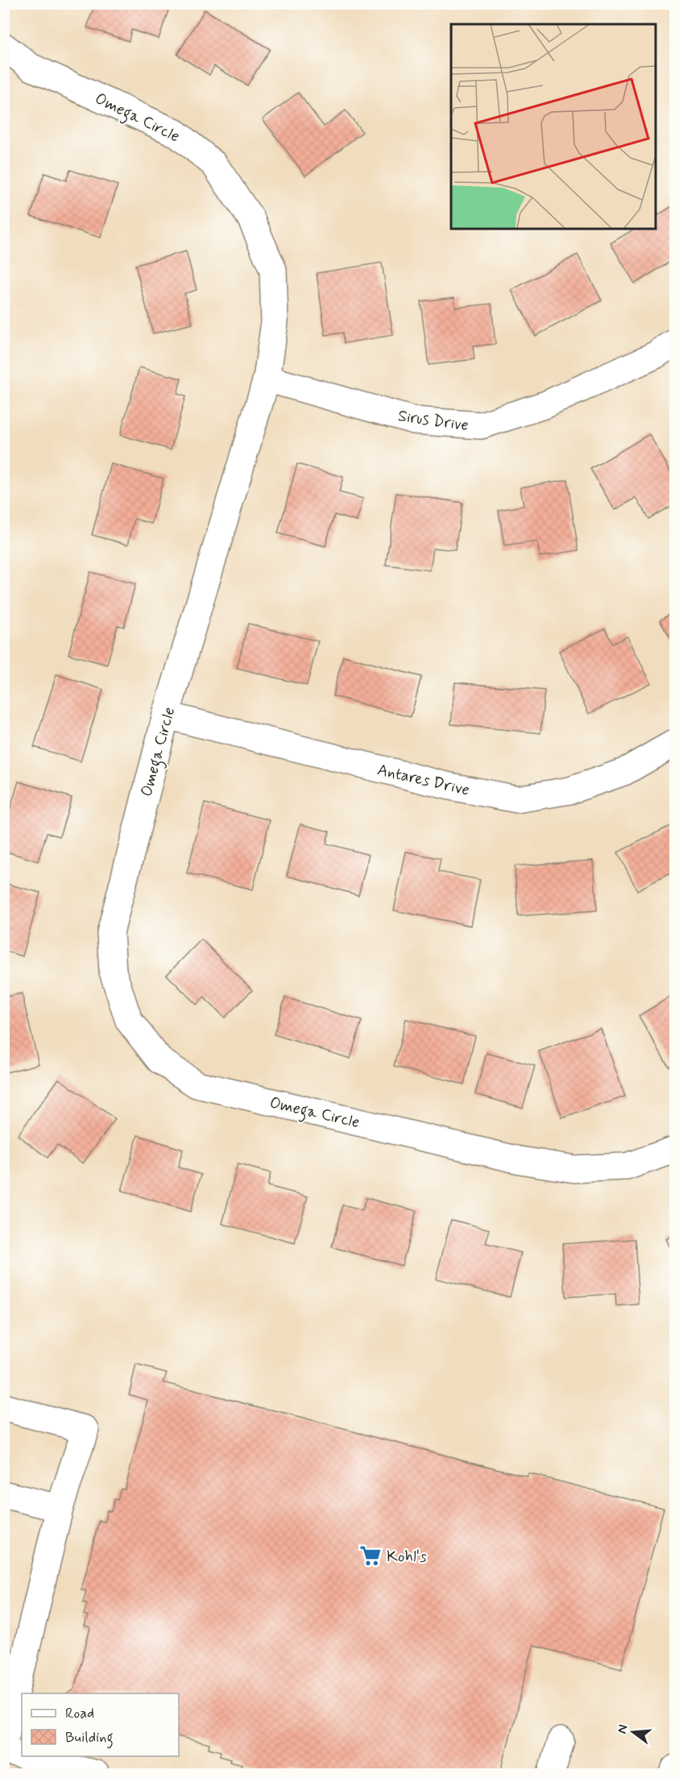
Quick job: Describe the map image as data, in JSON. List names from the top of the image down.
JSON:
{
  "streets": {
    "street": ["Omega Circle", "Sirus Drive", "Antares Drive"]
  },
  "crossings": [
    ["Omega Circle", "Sirus Drive"],
    ["Omega Circle", "Antares Drive"]
  ],
  "places": {
    "supermarket": ["Kohl's"]
  },
  "legend": ["Road", "Building"],
  "north": "left"
}
